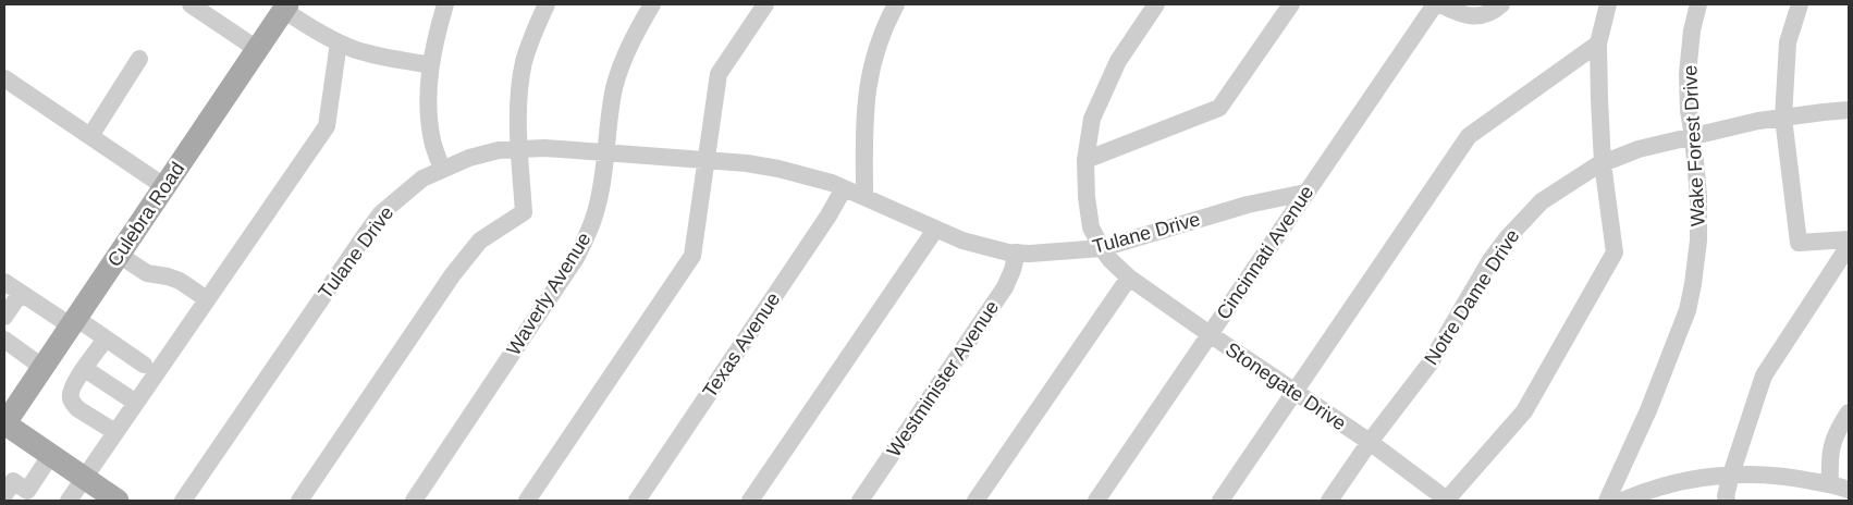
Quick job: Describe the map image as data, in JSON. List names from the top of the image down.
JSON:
{
  "streets": {
    "main road": ["Culebra Road"],
    "street": [
      "Wake Forest Drive",
      "Tulane Drive",
      "Cincinnati Avenue",
      "Waverly Avenue",
      "Notre Dame Drive",
      "Texas Avenue",
      "Westminister Avenue",
      "Stonegate Drive"
    ]
  },
  "crossings": [
    ["Wake Forest Drive", "Notre Dame Drive"],
    ["Tulane Drive", "Cincinnati Avenue"],
    ["Tulane Drive", "Waverly Avenue"],
    ["Tulane Drive", "Texas Avenue"],
    ["Tulane Drive", "Westminister Avenue"],
    ["Tulane Drive", "Stonegate Drive"],
    ["Cincinnati Avenue", "Stonegate Drive"],
    ["Notre Dame Drive", "Stonegate Drive"]
  ]
}
